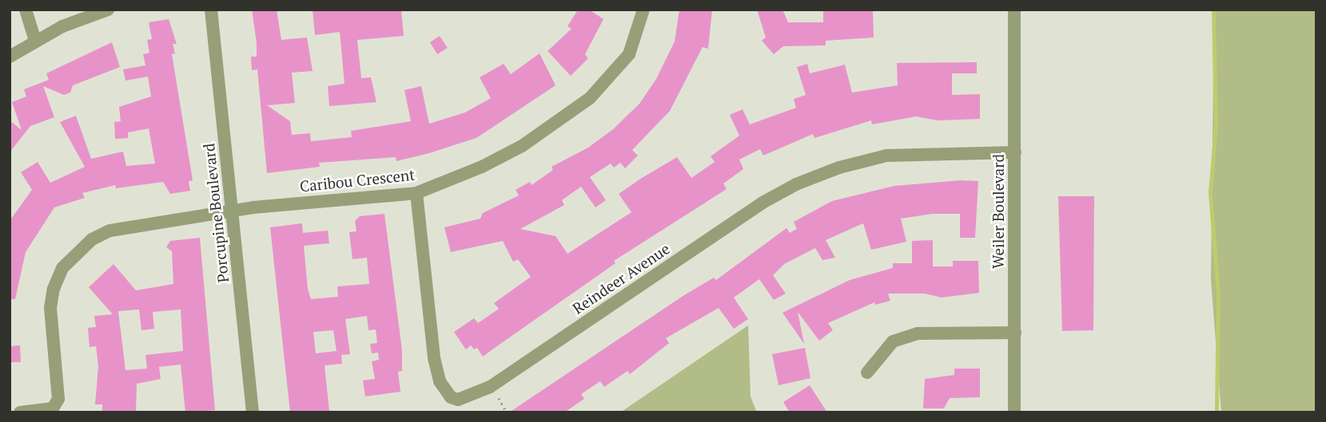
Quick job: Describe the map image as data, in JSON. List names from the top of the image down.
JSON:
{
  "streets": {
    "street": [
      "Caribou Crescent",
      "Weiler Boulevard",
      "Porcupine Boulevard",
      "Reindeer Avenue"
    ]
  },
  "crossings": [
    ["Caribou Crescent", "Porcupine Boulevard"],
    ["Caribou Crescent", "Reindeer Avenue"],
    ["Weiler Boulevard", "Reindeer Avenue"]
  ]
}
